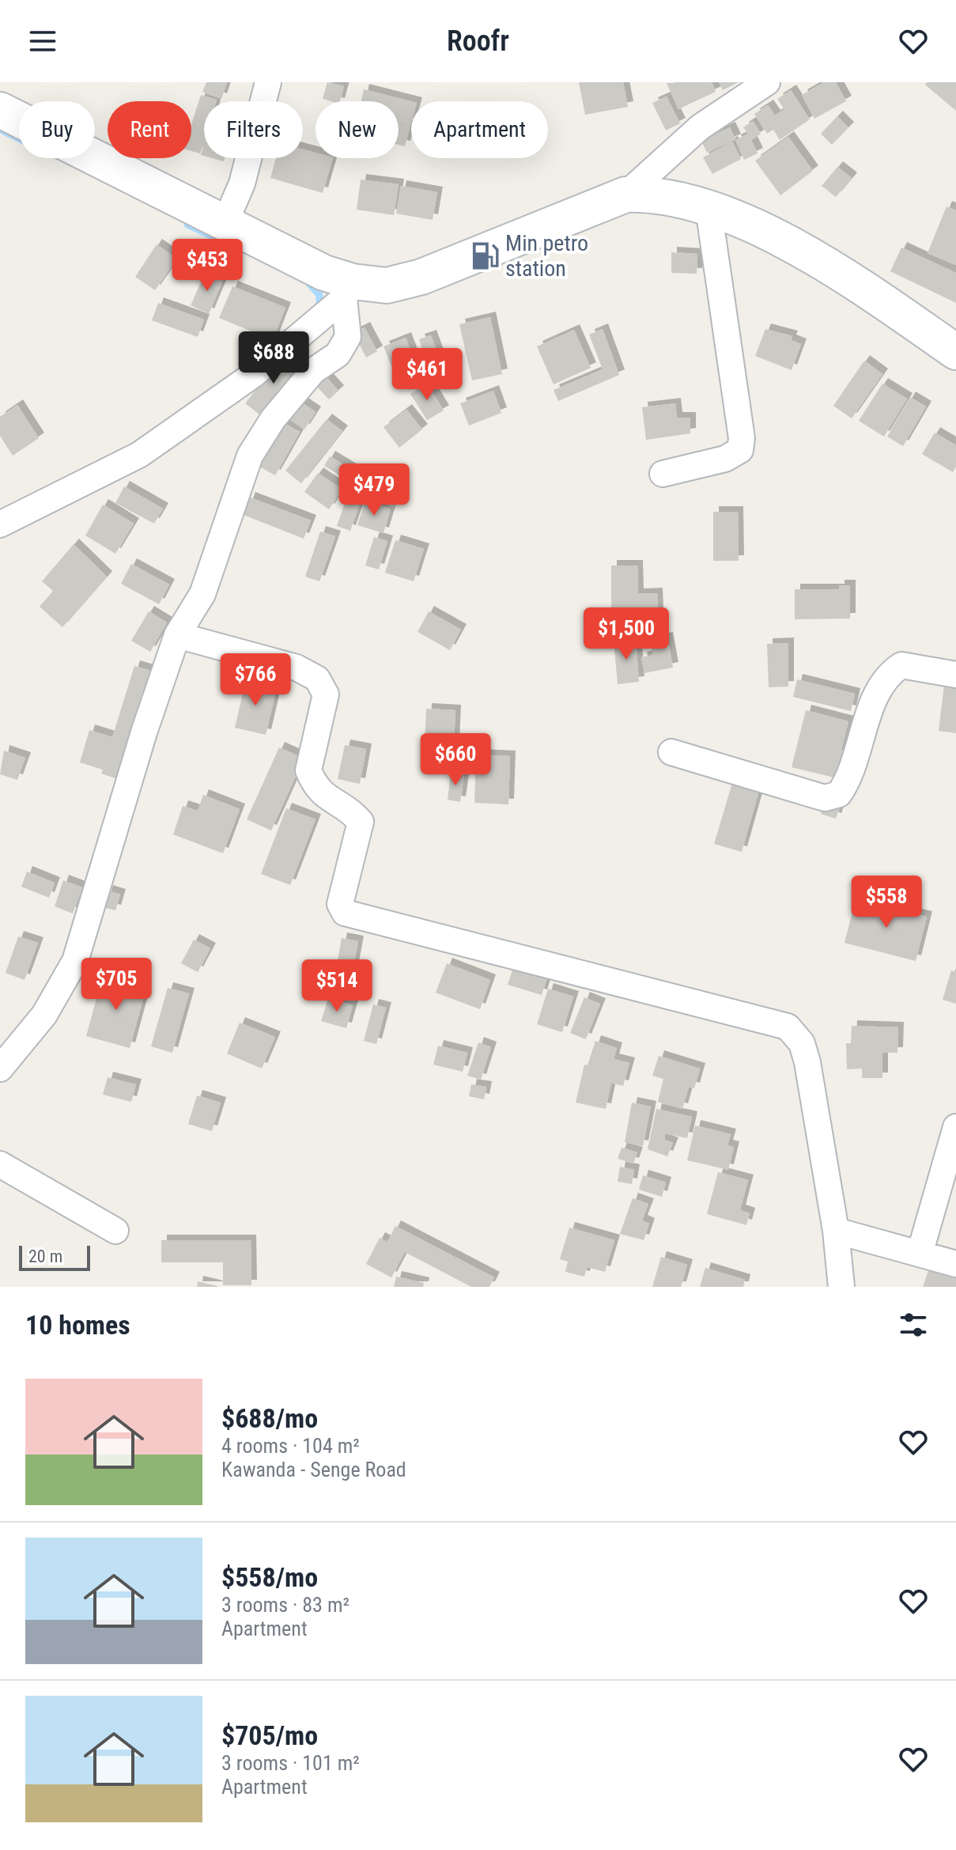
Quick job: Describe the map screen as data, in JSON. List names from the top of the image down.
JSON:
{
  "places": {
    "fuel station": ["Min petro station"]
  },
  "scale_bar": "20 m",
  "page": {
    "header": "Roofr",
    "chip": [
      "Buy",
      "Rent",
      "Filters",
      "New",
      "Apartment"
    ],
    "price": [
      "$453",
      "$688",
      "$461",
      "$479",
      "$1,500",
      "$766",
      "$660",
      "$558",
      "$705",
      "$514"
    ],
    "scale": "20 m",
    "heading": "10 homes",
    "list": [
      {
        "name": "$688/mo",
        "note": "4 rooms · 104 m² · Kawanda - Senge Road"
      },
      {
        "name": "$558/mo",
        "note": "3 rooms · 83 m² · Apartment"
      },
      {
        "name": "$705/mo",
        "note": "3 rooms · 101 m² · Apartment"
      }
    ]
  }
}
